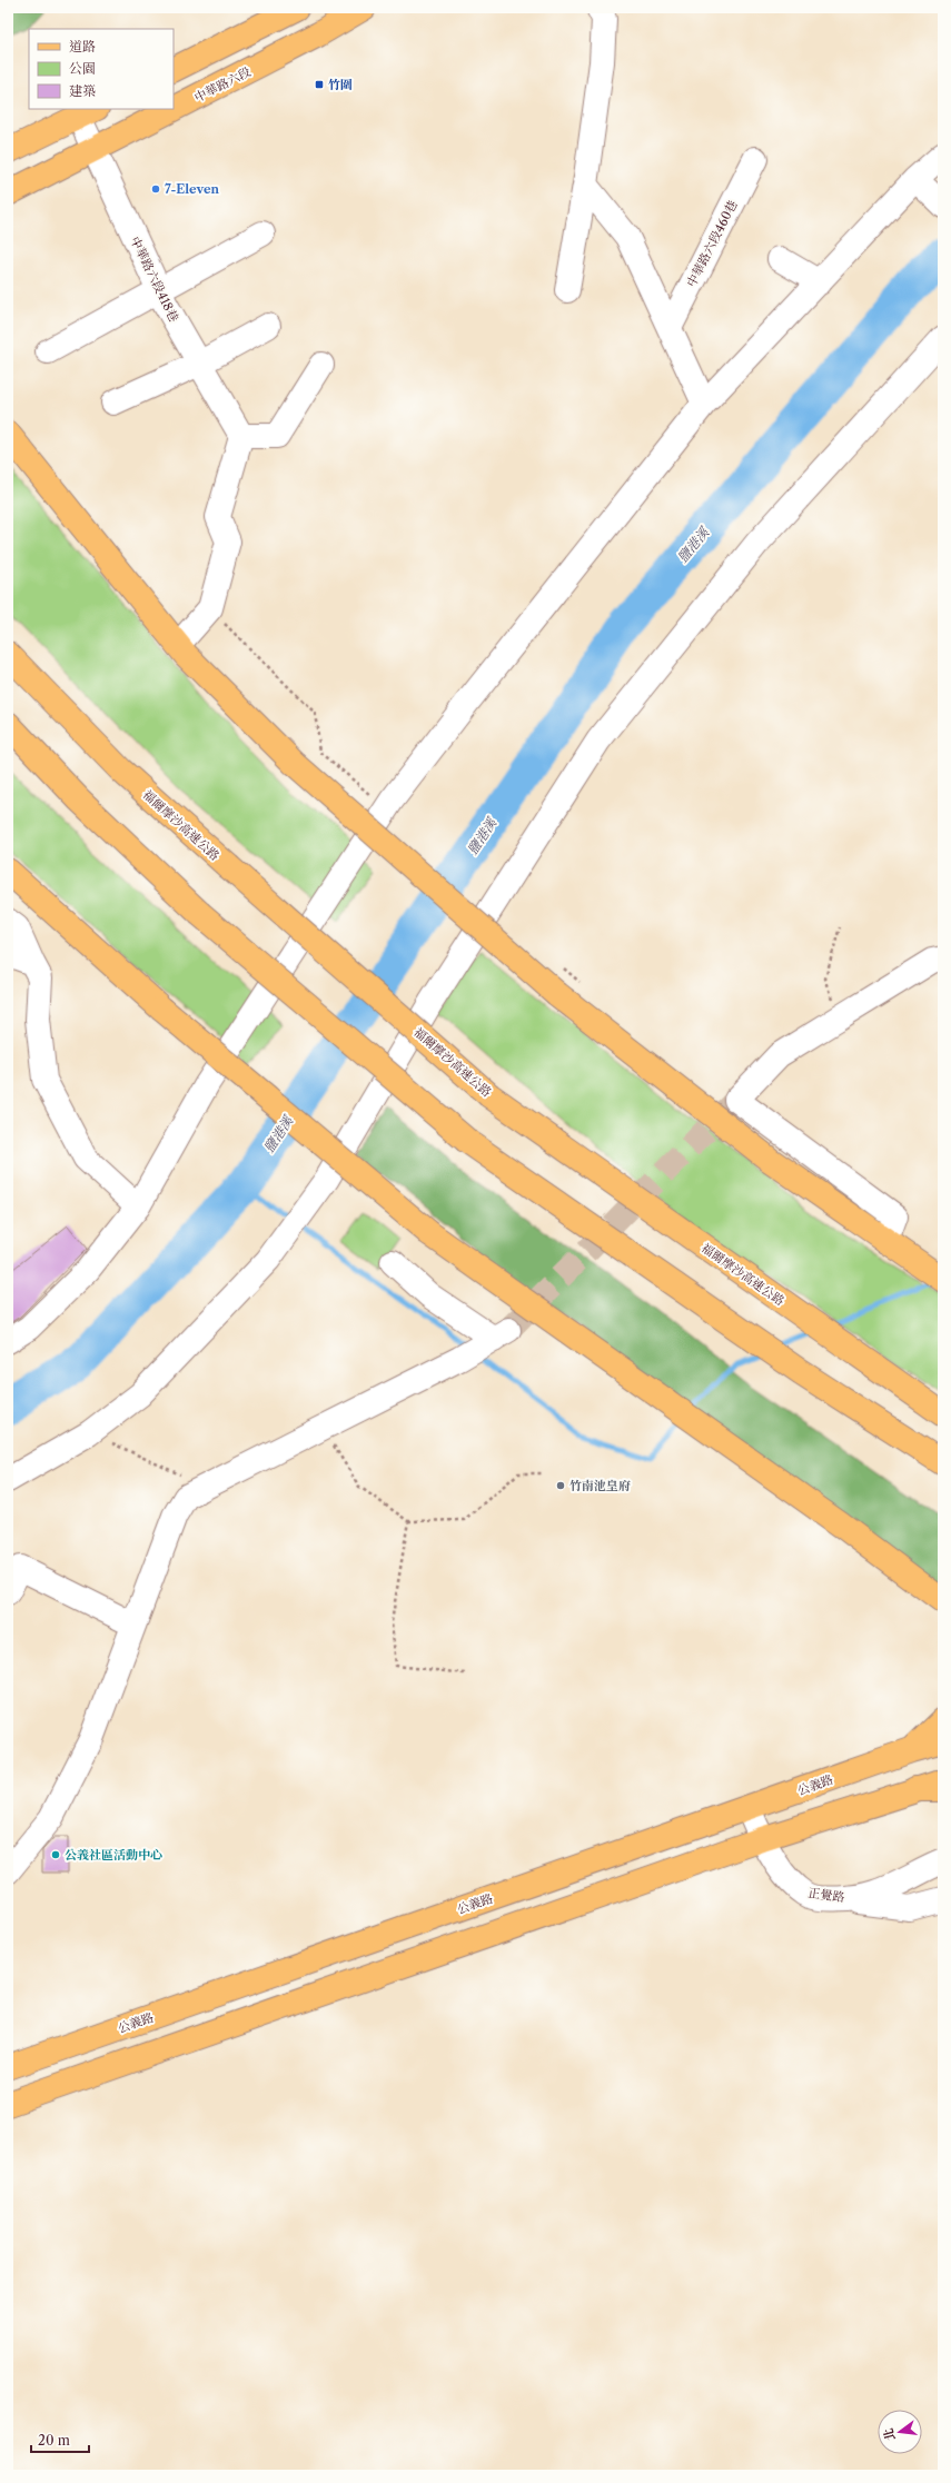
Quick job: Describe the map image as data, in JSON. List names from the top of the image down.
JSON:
{
  "streets": {
    "main road": ["中華路六段", "福爾摩沙高速公路", "公義路"],
    "street": ["中華路六段460巷", "中華路六段418巷", "正覺路"]
  },
  "crossings": [
    ["中華路六段", "中華路六段418巷"],
    ["公義路", "正覺路"]
  ],
  "water": ["鹽港溪"],
  "places": {
    "transit": ["竹圍"],
    "other": ["7-Eleven", "竹南池皇府", "公義社區活動中心"]
  },
  "legend": ["道路", "公園", "建築"],
  "scale_bar": "20 m",
  "north": "left"
}
